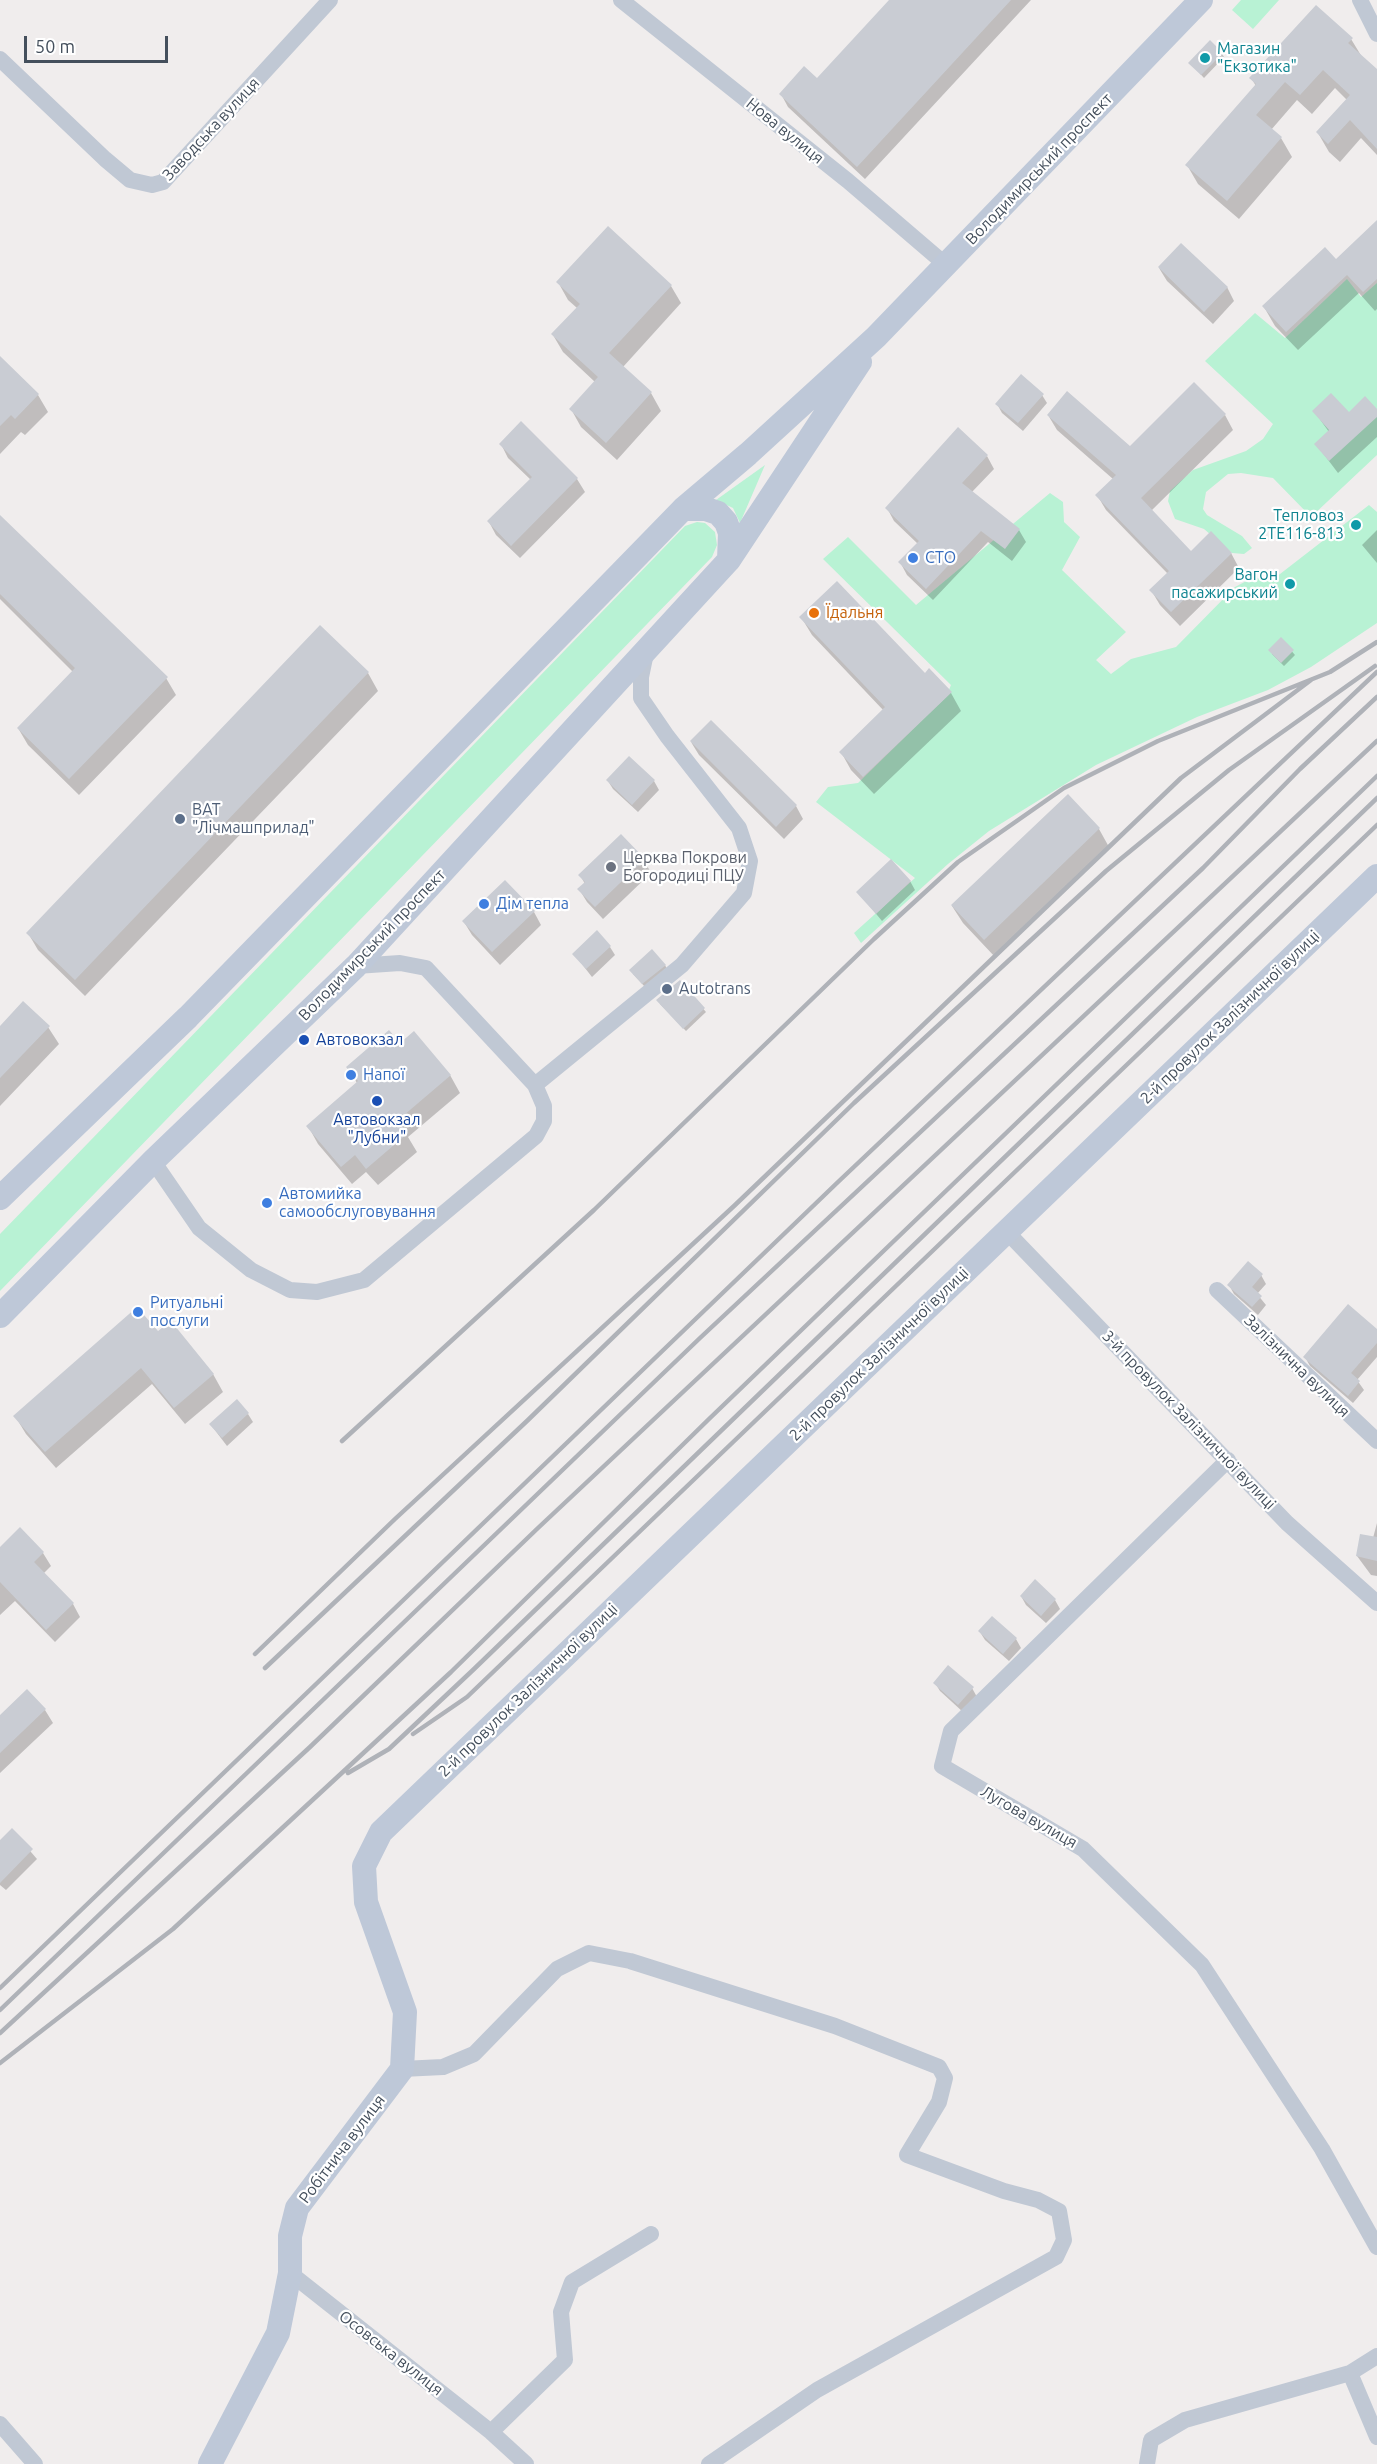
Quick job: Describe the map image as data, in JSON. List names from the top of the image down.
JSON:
{
  "streets": {
    "main road": ["Володимирський проспект", "2-й провулок Залізничної вулиці", "Робітнича вулиця"],
    "street": [
      "Заводська вулиця",
      "Нова вулиця",
      "Залізнична вулиця",
      "3-й провулок Залізничної вулиці",
      "Лугова вулиця",
      "Осовська вулиця"
    ]
  },
  "crossings": [
    ["Нова вулиця", "Володимирський проспект"],
    ["2-й провулок Залізничної вулиці", "3-й провулок Залізничної вулиці"],
    ["2-й провулок Залізничної вулиці", "Робітнича вулиця"],
    ["3-й провулок Залізничної вулиці", "Лугова вулиця"],
    ["Робітнича вулиця", "Осовська вулиця"]
  ],
  "places": [
    "Магазин \"Екзотика\"",
    "Тепловоз 2ТЕ116-813",
    "СТО",
    "Вагон пасажирський",
    "Їдальня",
    "ВАТ \"Лічмашприлад\"",
    "Церква Покрови Богородиці ПЦУ",
    "Дім тепла",
    "Autotrans",
    "Автовокзал",
    "Напої",
    "Автовокзал \"Лубни\"",
    "Автомийка самообслуговування",
    "Ритуальні послуги"
  ],
  "scale_bar": "50 m"
}
